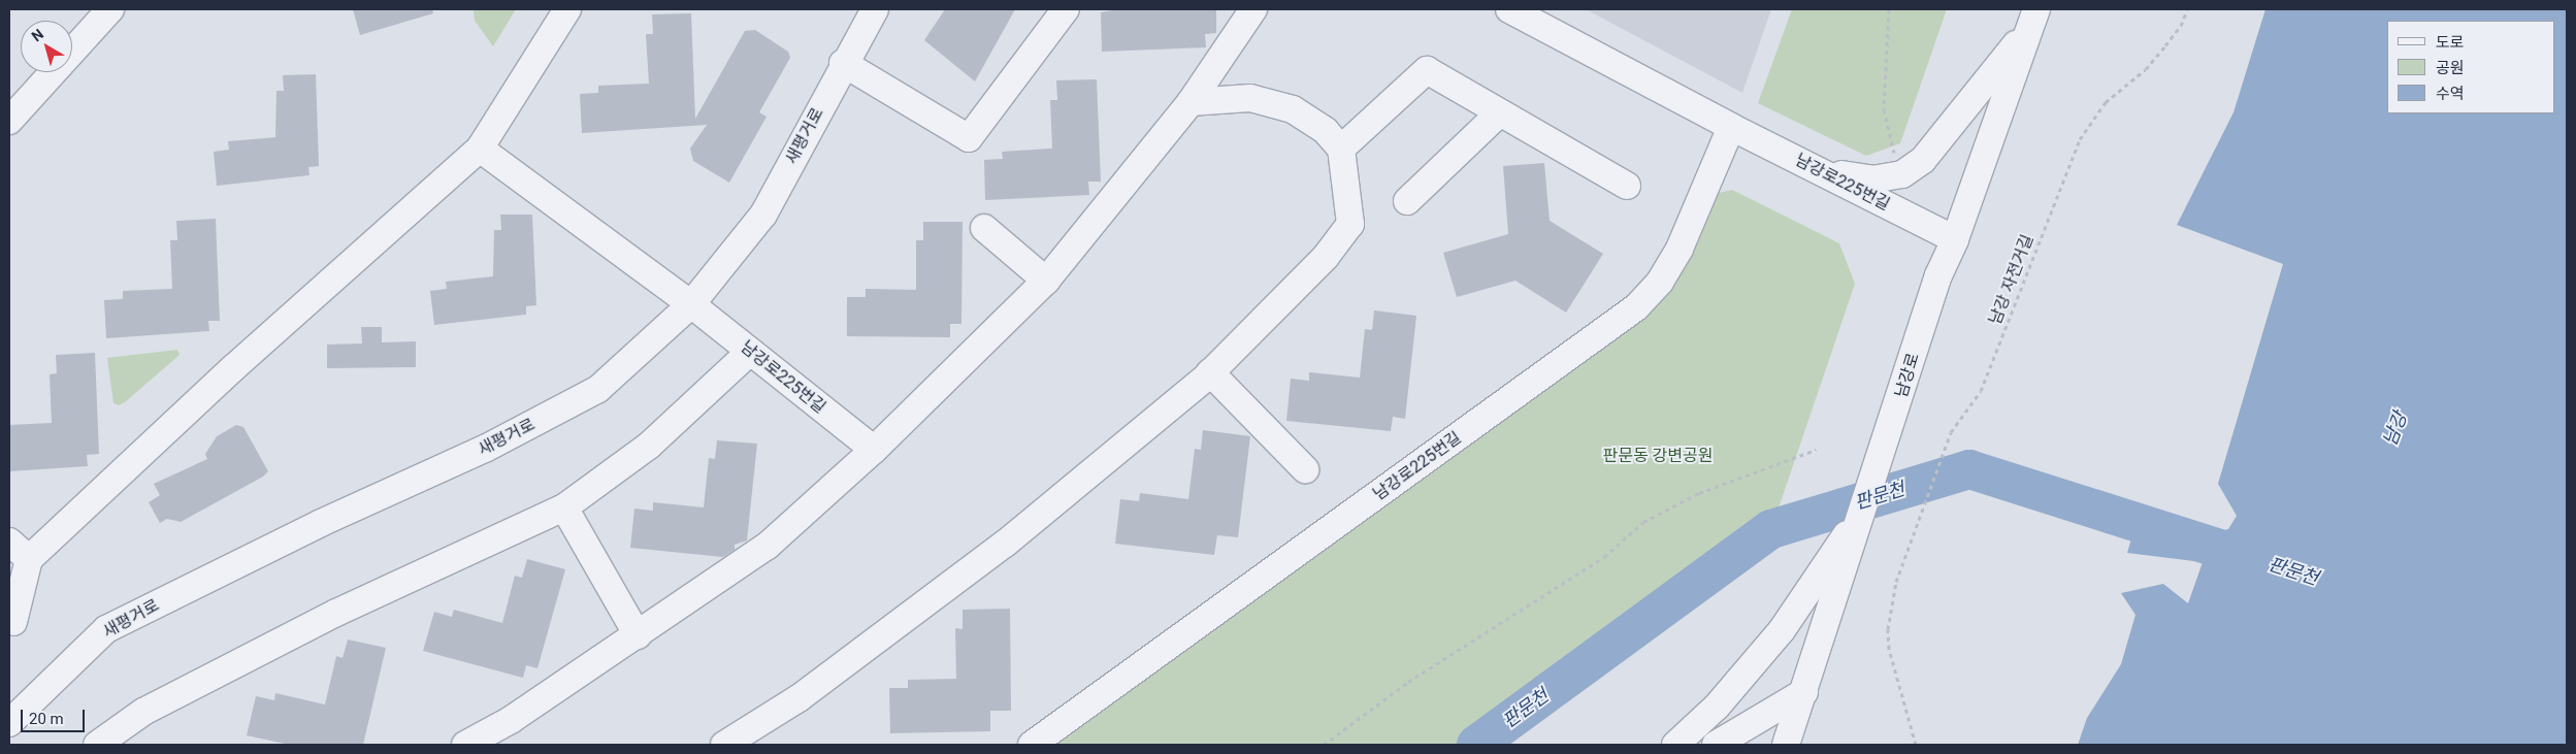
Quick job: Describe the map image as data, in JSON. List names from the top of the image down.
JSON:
{
  "streets": {
    "street": ["새평거로", "남강로225번길", "남강로"],
    "path": ["남강 자전거길"]
  },
  "crossings": [
    ["새평거로", "남강로225번길"],
    ["남강로225번길", "남강로"]
  ],
  "water": ["남강", "판문천"],
  "parks": ["판문동 강변공원"],
  "legend": ["도로", "공원", "수역"],
  "scale_bar": "20 m",
  "north": "top left"
}
